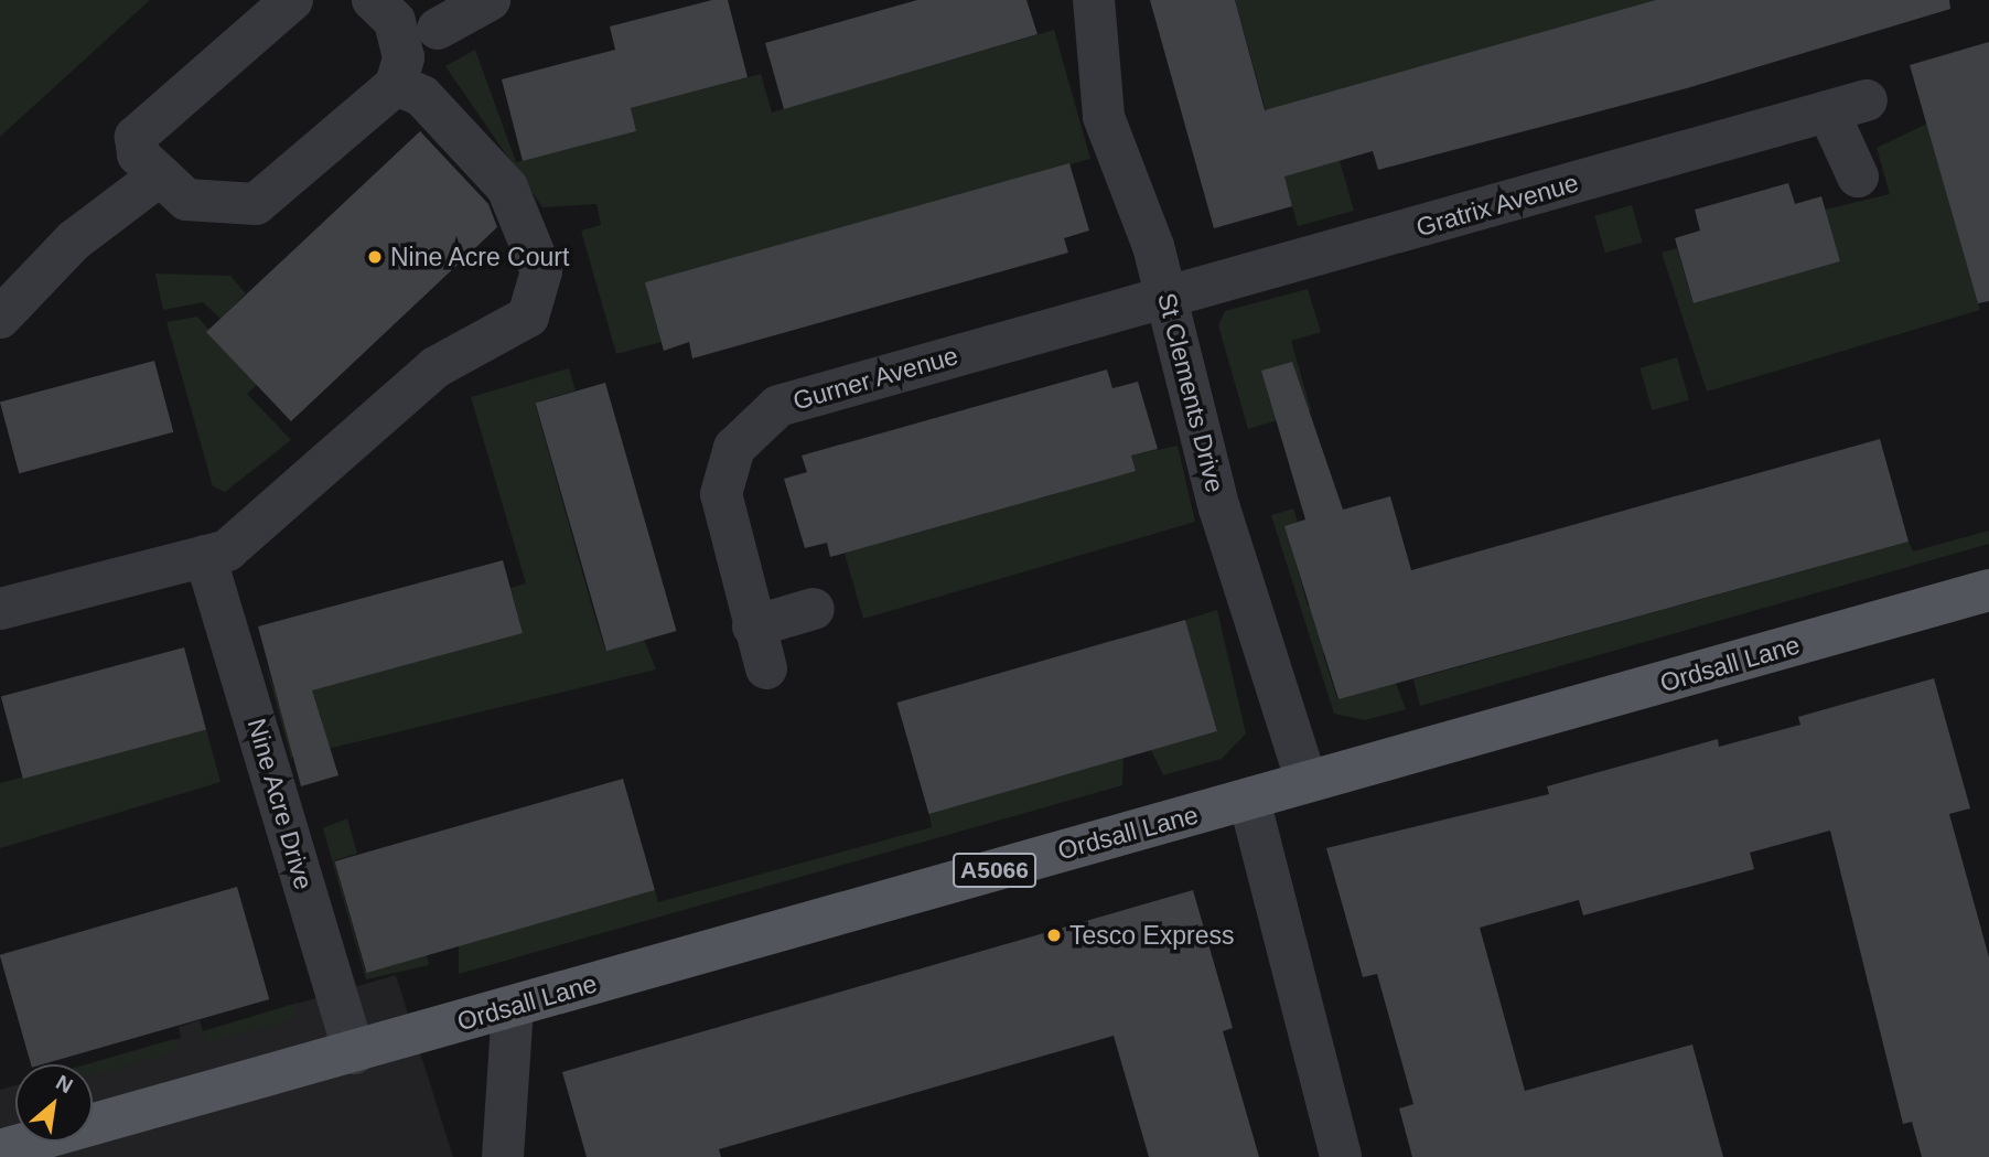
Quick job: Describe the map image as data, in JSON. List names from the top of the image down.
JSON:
{
  "streets": {
    "main road": ["Ordsall Lane", "A5066"],
    "street": [
      "Gratrix Avenue",
      "Gurner Avenue",
      "St Clements Drive",
      "Nine Acre Drive"
    ]
  },
  "crossings": [
    ["Gratrix Avenue", "Gurner Avenue"],
    ["Gratrix Avenue", "St Clements Drive"],
    ["Gurner Avenue", "St Clements Drive"],
    ["St Clements Drive", "Ordsall Lane"],
    ["Ordsall Lane", "Nine Acre Drive"]
  ],
  "places": ["Nine Acre Court", "Tesco Express"],
  "north": "top right"
}
